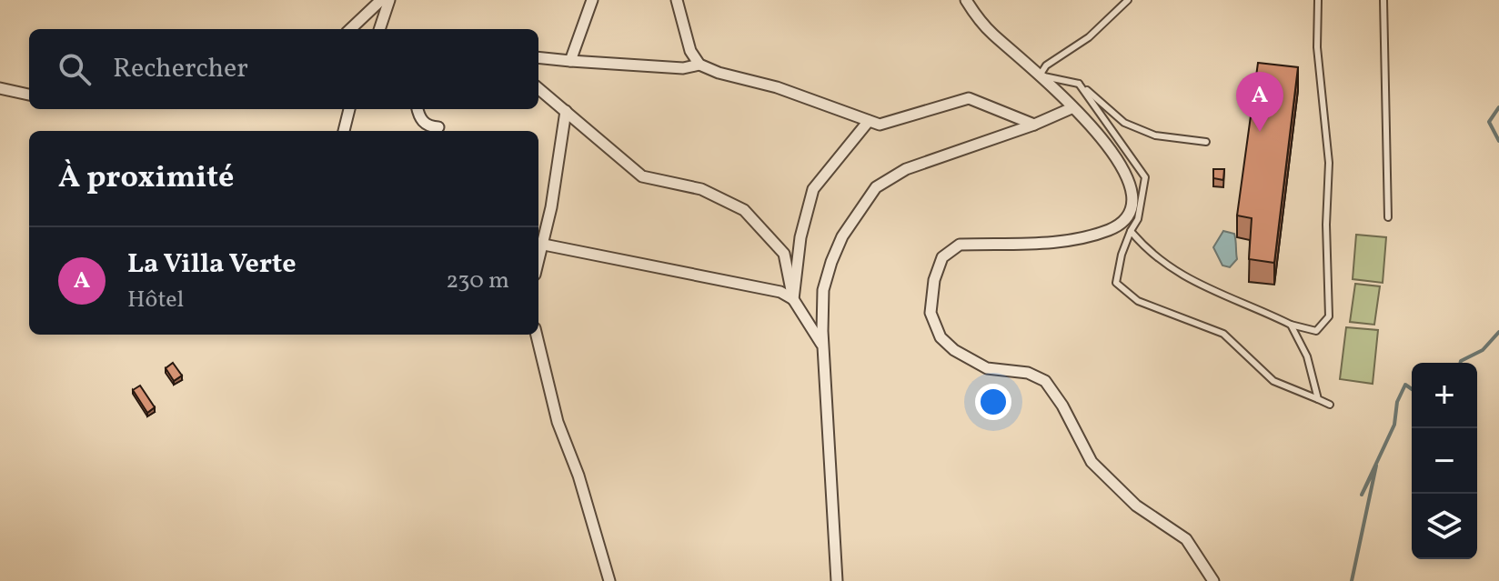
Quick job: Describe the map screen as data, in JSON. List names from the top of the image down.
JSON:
{
  "page": {
    "search": "Rechercher",
    "pins": "A",
    "heading": "À proximité",
    "list": [
      {
        "mark": "A",
        "name": "La Villa Verte",
        "note": "Hôtel",
        "value": "230 m"
      }
    ],
    "map_buttons": ["+", "−"]
  }
}
